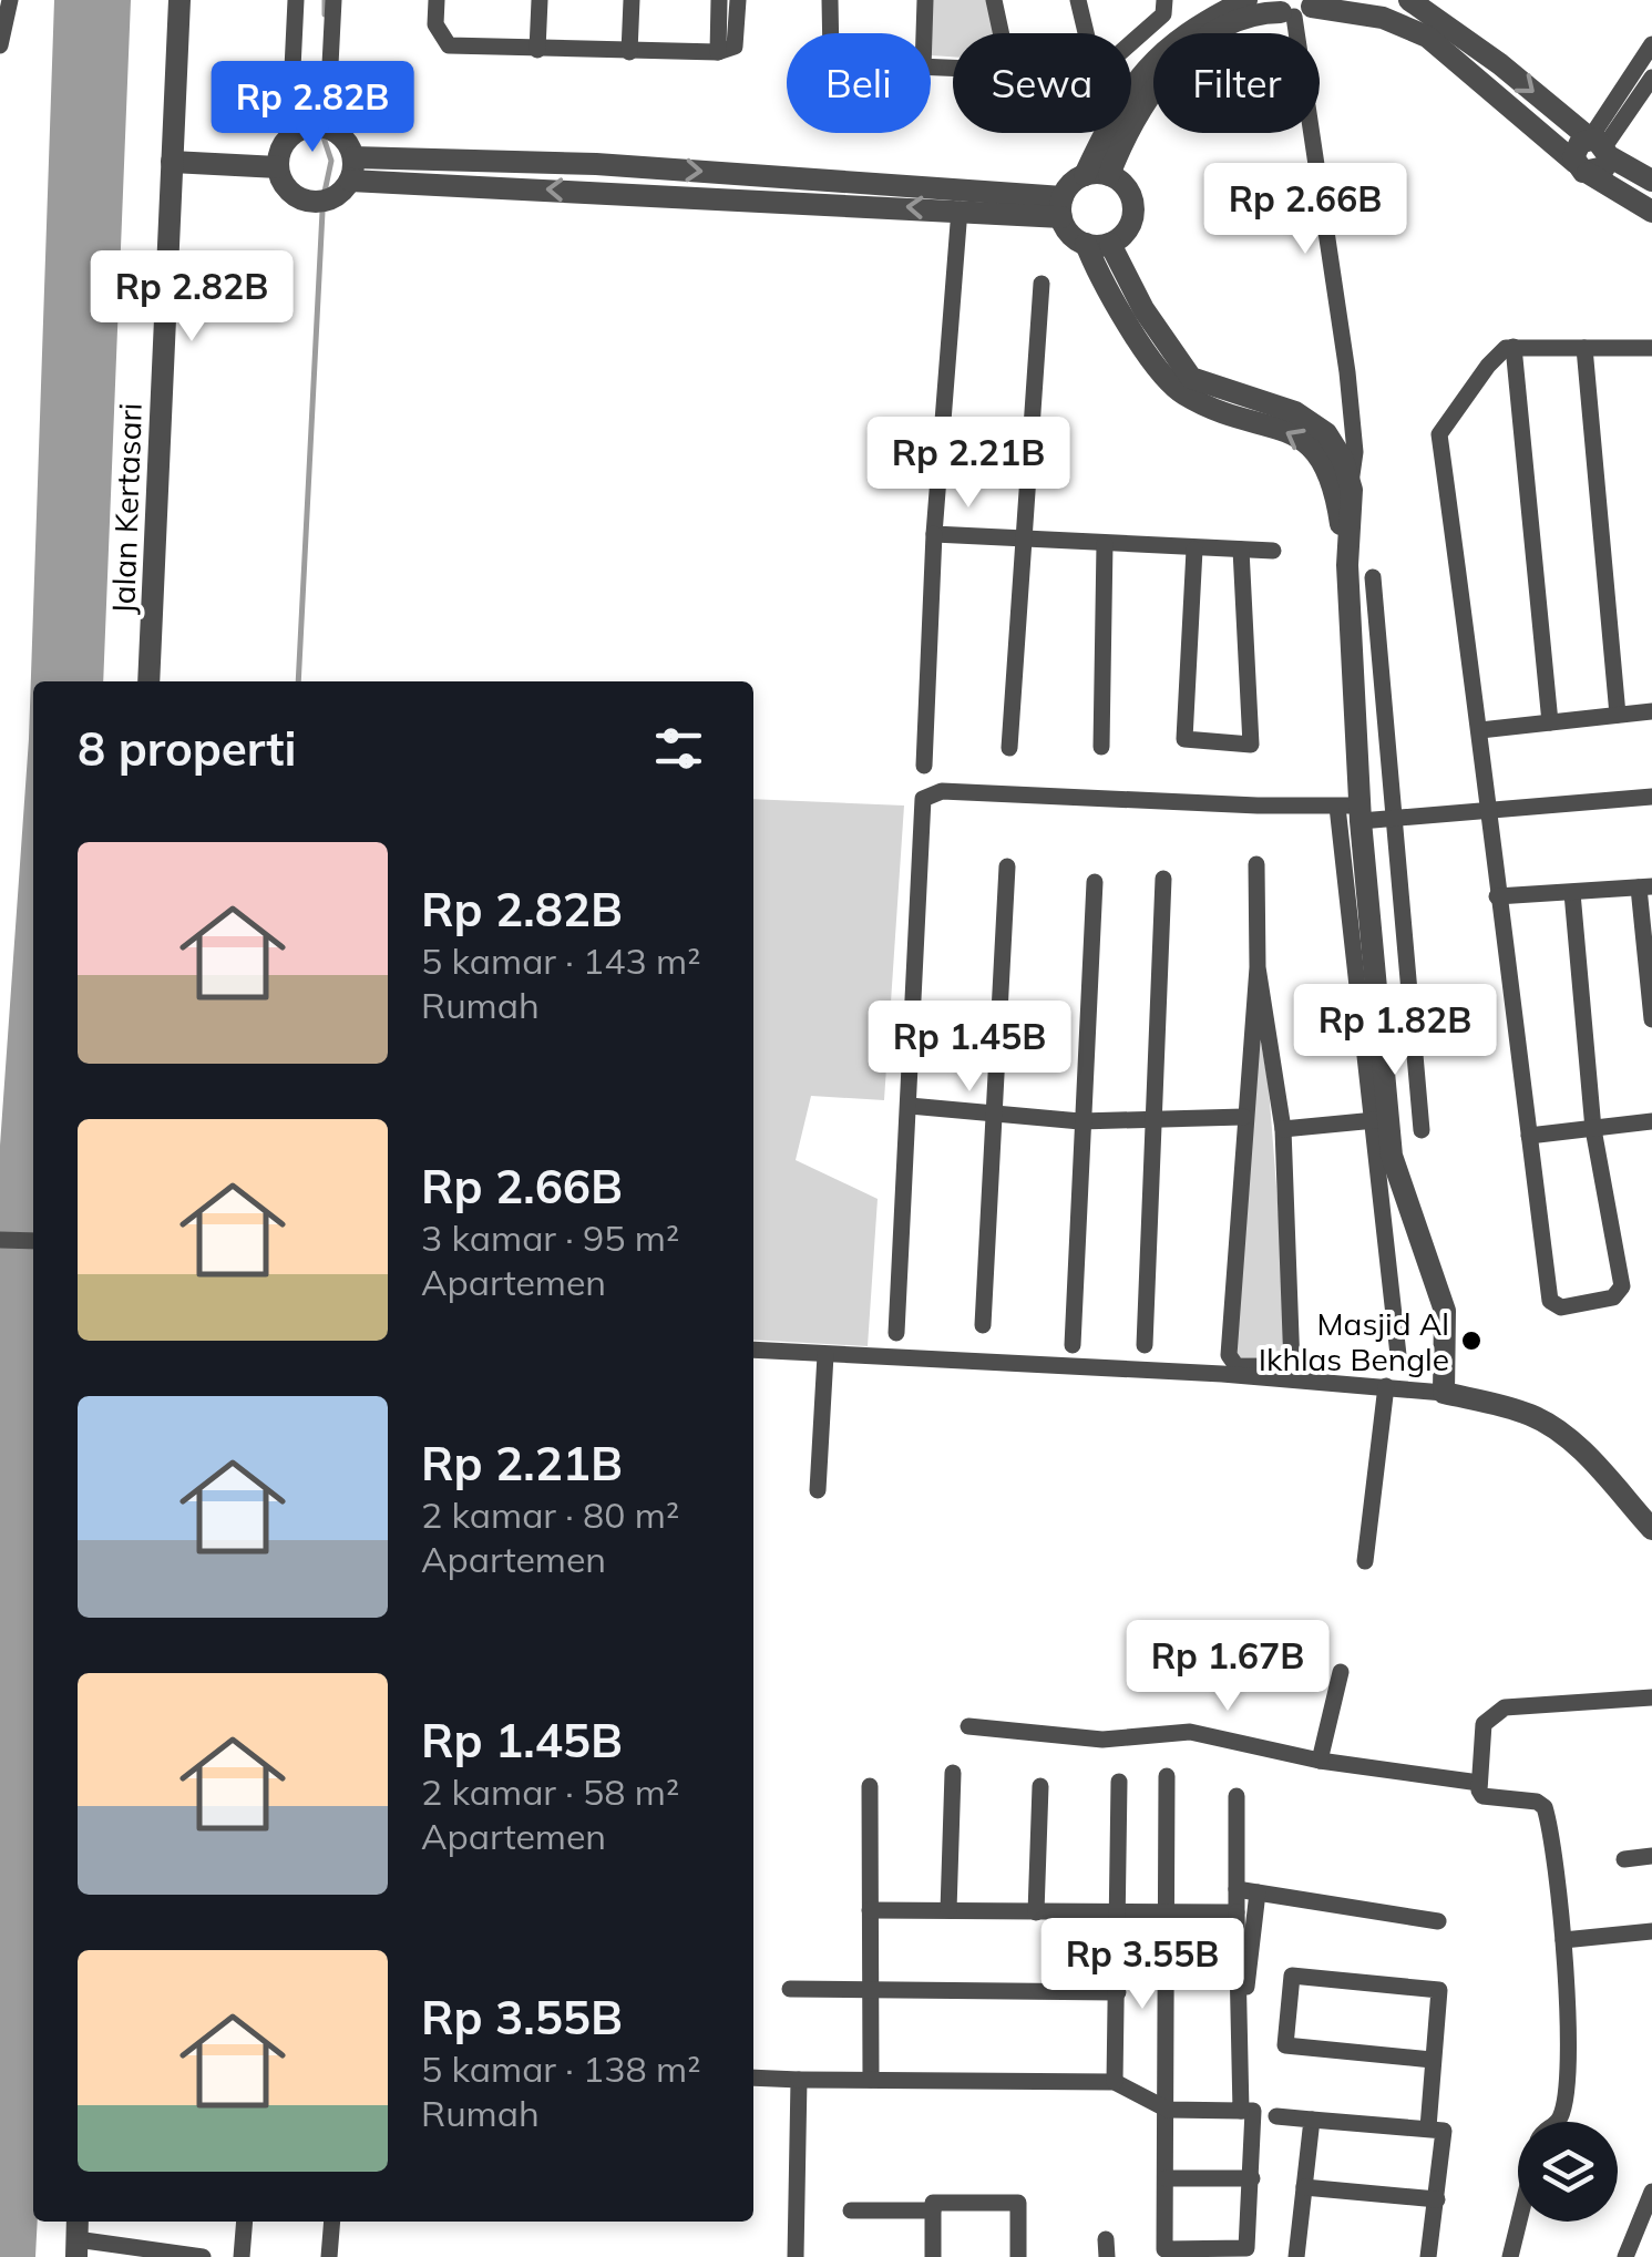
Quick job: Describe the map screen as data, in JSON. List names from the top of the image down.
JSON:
{
  "streets": {
    "street": ["Jalan Kertasari"]
  },
  "places": ["Masjid Al Ikhlas Bengle"],
  "page": {
    "chip": ["Beli", "Sewa", "Filter"],
    "price": [
      "Rp 2.82B",
      "Rp 2.66B",
      "Rp 2.82B",
      "Rp 2.21B",
      "Rp 1.82B",
      "Rp 1.45B",
      "Rp 1.67B",
      "Rp 3.55B"
    ],
    "heading": "8 properti",
    "list": [
      {
        "name": "Rp 2.82B",
        "note": "5 kamar · 143 m² · Rumah"
      },
      {
        "name": "Rp 2.66B",
        "note": "3 kamar · 95 m² · Apartemen"
      },
      {
        "name": "Rp 2.21B",
        "note": "2 kamar · 80 m² · Apartemen"
      },
      {
        "name": "Rp 1.45B",
        "note": "2 kamar · 58 m² · Apartemen"
      },
      {
        "name": "Rp 3.55B",
        "note": "5 kamar · 138 m² · Rumah"
      }
    ]
  }
}
